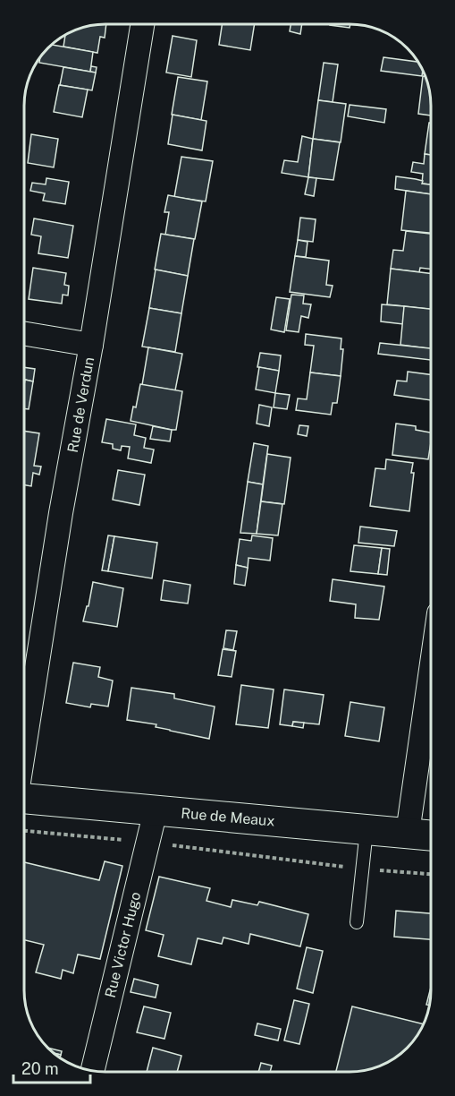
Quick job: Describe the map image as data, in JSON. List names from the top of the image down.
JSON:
{
  "streets": {
    "main road": ["Rue de Meaux"],
    "street": ["Rue de Verdun", "Rue Victor Hugo"]
  },
  "crossings": [
    ["Rue de Meaux", "Rue Victor Hugo"]
  ],
  "scale_bar": "20 m"
}
